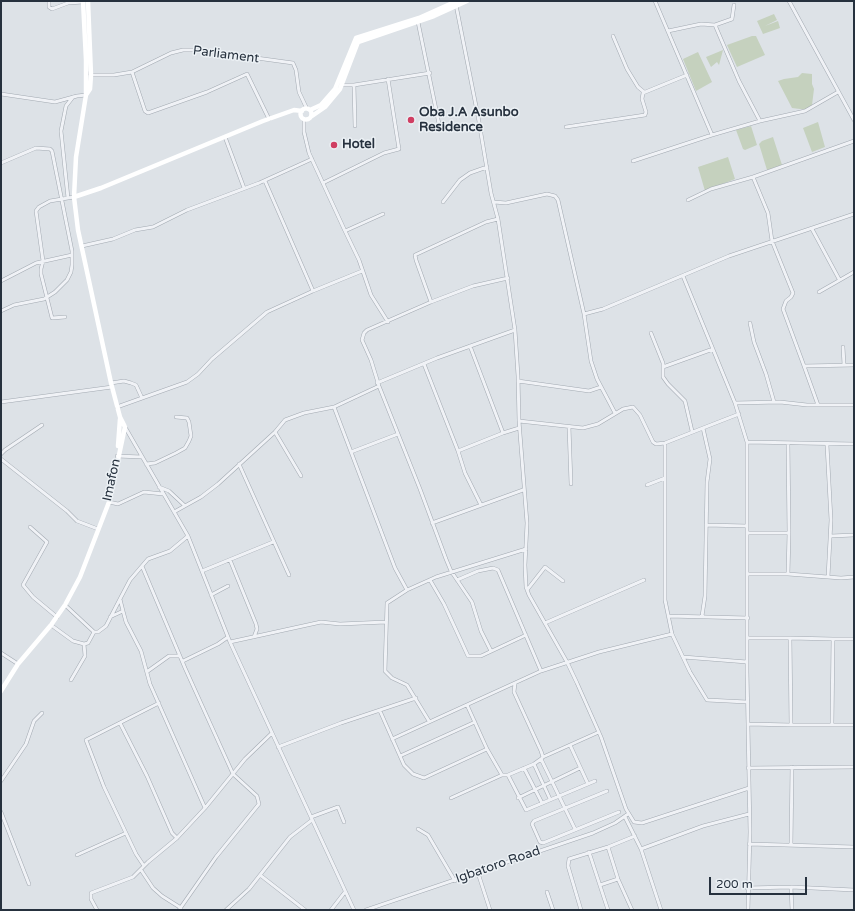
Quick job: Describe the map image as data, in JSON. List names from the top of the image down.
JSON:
{
  "streets": {
    "street": ["Parliament", "Imafon", "Igbatoro Road"]
  },
  "places": ["Oba J.A Asunbo Residence", "Hotel"],
  "scale_bar": "200 m"
}
